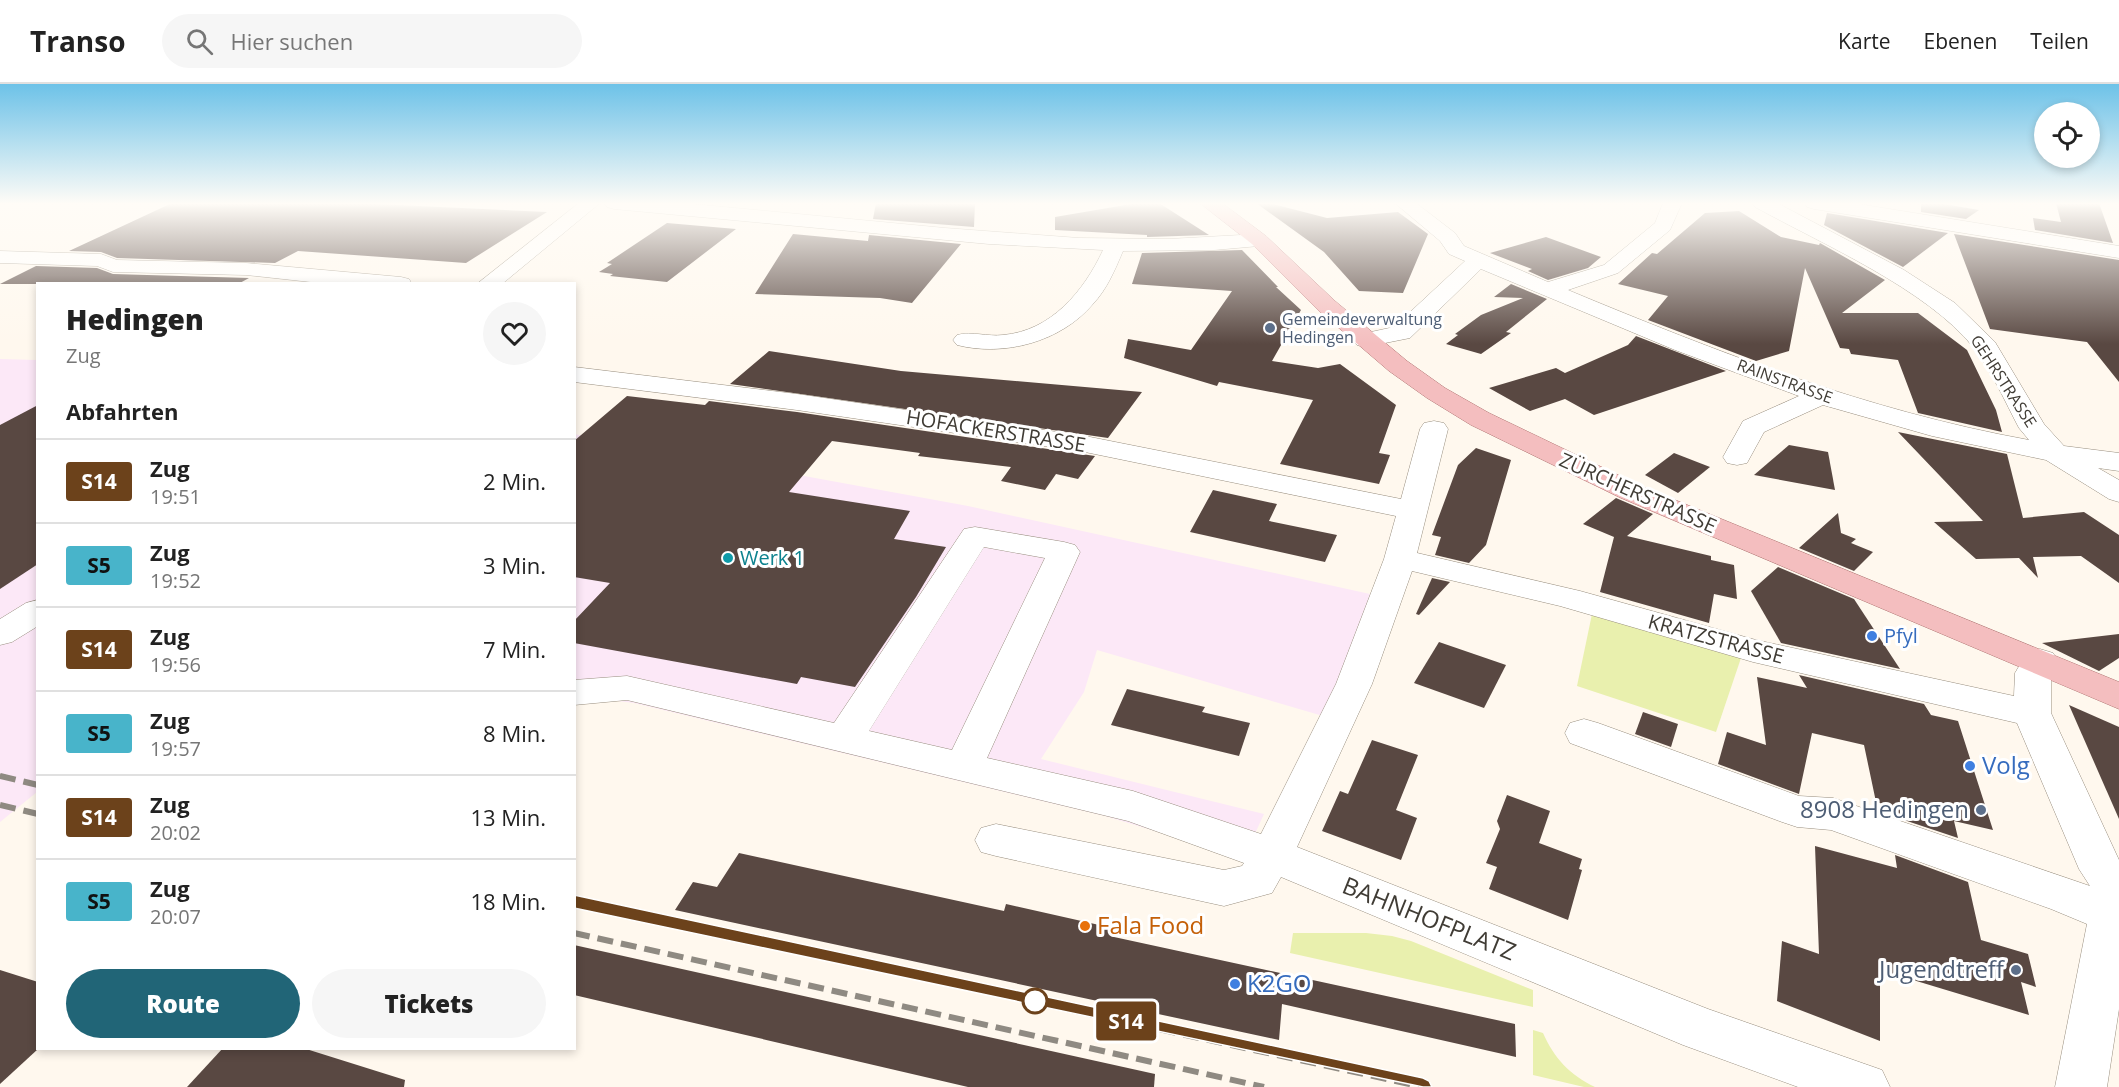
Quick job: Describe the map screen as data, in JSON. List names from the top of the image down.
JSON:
{
  "streets": {
    "main road": ["ZÜRCHERSTRASSE"],
    "street": [
      "RAINSTRASSE",
      "GEHRSTRASSE",
      "HOFACKERSTRASSE",
      "KRATZSTRASSE",
      "BAHNHOFPLATZ"
    ]
  },
  "crossings": [
    ["RAINSTRASSE", "GEHRSTRASSE"]
  ],
  "places": [
    "Gemeindeverwaltung Hedingen",
    "Werk 1",
    "Pfyl",
    "Volg",
    "8908 Hedingen",
    "Fala Food",
    "Jugendtreff",
    "K2GO"
  ],
  "page": {
    "header": "Transo",
    "search": "Hier suchen",
    "nav": ["Karte", "Ebenen", "Teilen"],
    "on_map": "S14",
    "heading": [
      ["Hedingen", "Zug"],
      "Abfahrten"
    ],
    "list": [
      {
        "mark": "S14",
        "name": "Zug",
        "note": "19:51",
        "value": "2 Min."
      },
      {
        "mark": "S5",
        "name": "Zug",
        "note": "19:52",
        "value": "3 Min."
      },
      {
        "mark": "S14",
        "name": "Zug",
        "note": "19:56",
        "value": "7 Min."
      },
      {
        "mark": "S5",
        "name": "Zug",
        "note": "19:57",
        "value": "8 Min."
      },
      {
        "mark": "S14",
        "name": "Zug",
        "note": "20:02",
        "value": "13 Min."
      },
      {
        "mark": "S5",
        "name": "Zug",
        "note": "20:07",
        "value": "18 Min."
      }
    ],
    "buttons": ["Route", "Tickets"]
  }
}
